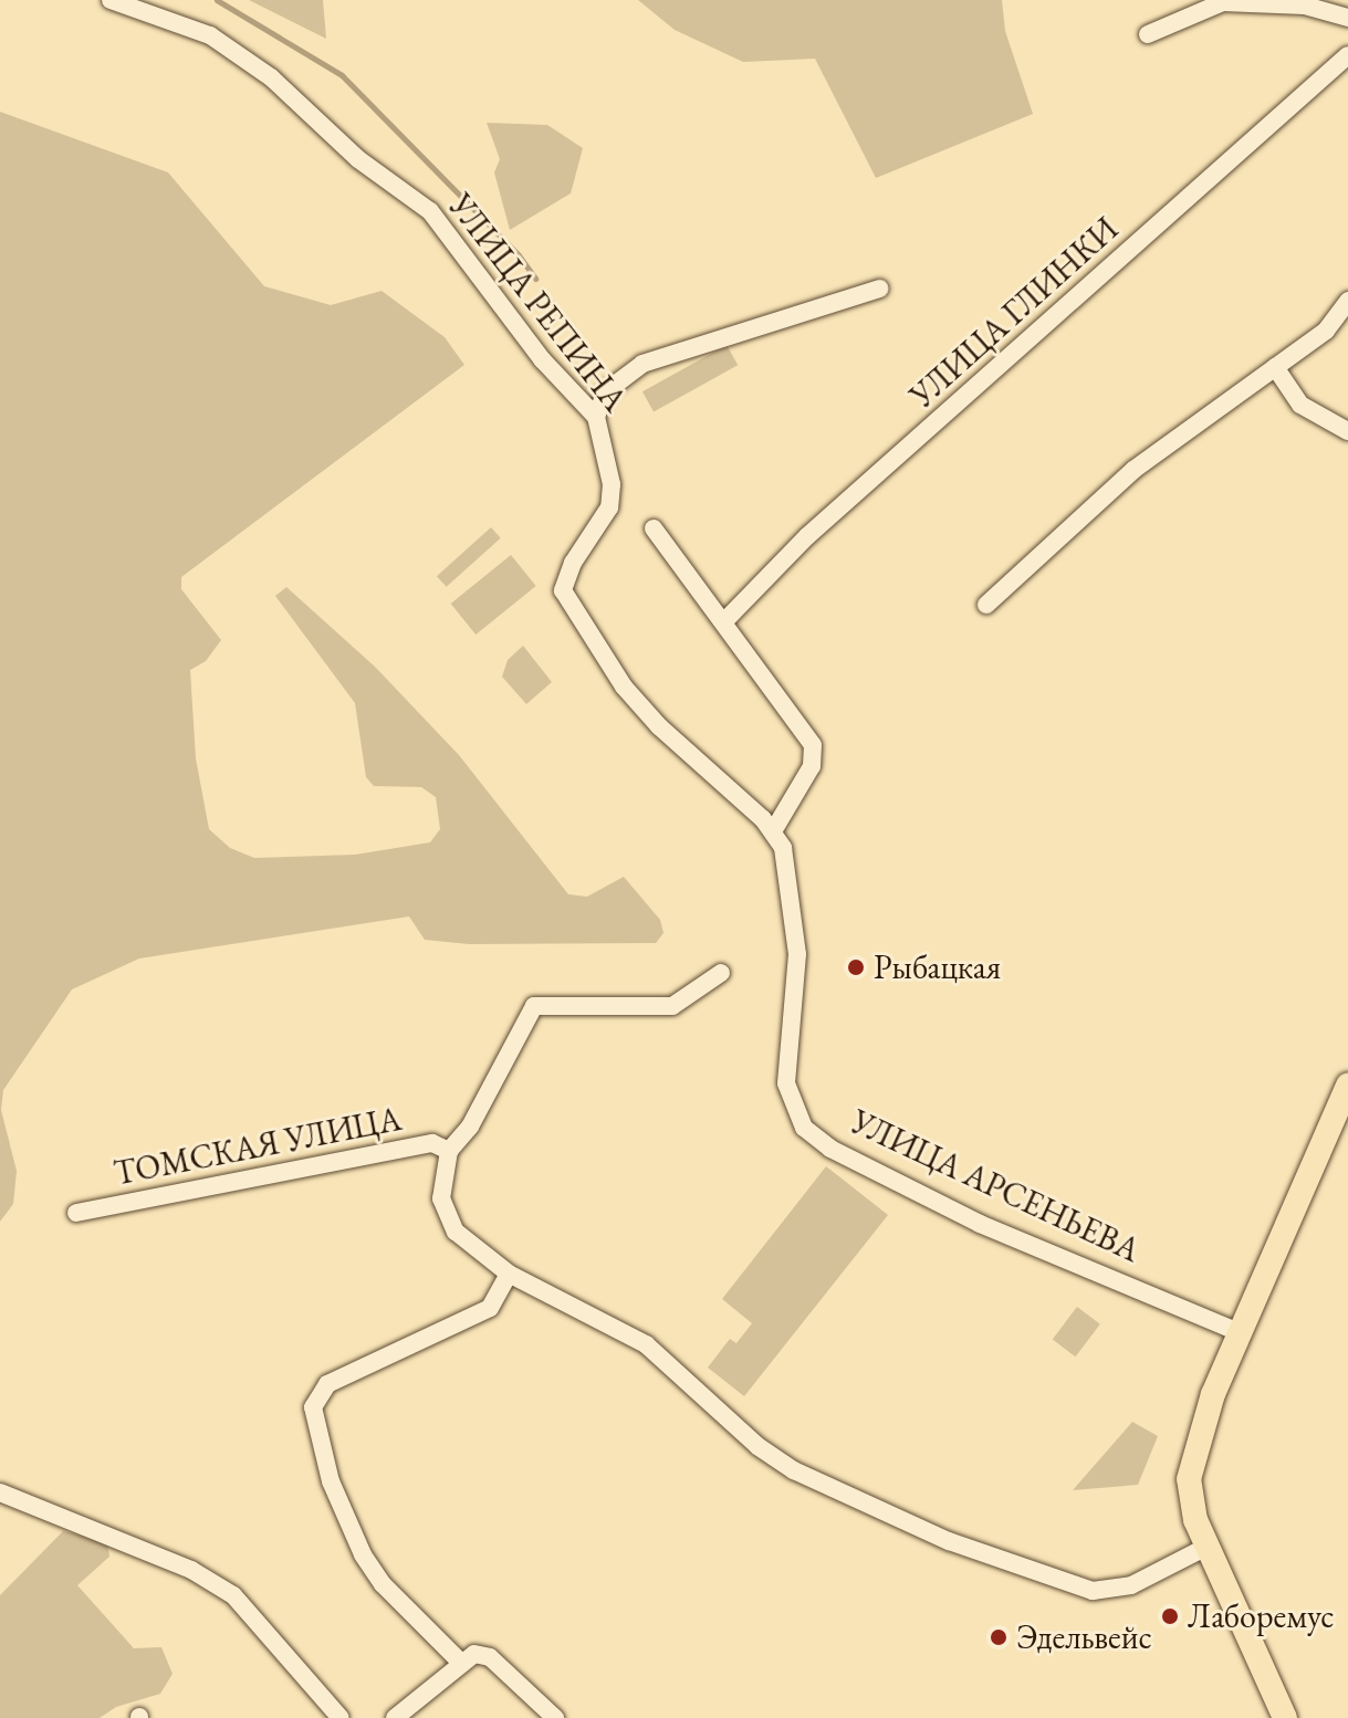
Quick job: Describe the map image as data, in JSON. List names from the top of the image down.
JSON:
{
  "streets": {
    "street": [
      "УЛИЦА РЕПИНА",
      "УЛИЦА ГЛИНКИ",
      "ТОМСКАЯ УЛИЦА",
      "УЛИЦА АРСЕНЬЕВА"
    ]
  },
  "crossings": [
    ["УЛИЦА РЕПИНА", "УЛИЦА АРСЕНЬЕВА"]
  ],
  "places": ["Рыбацкая", "Лаборемус", "Эдельвейс"]
}
